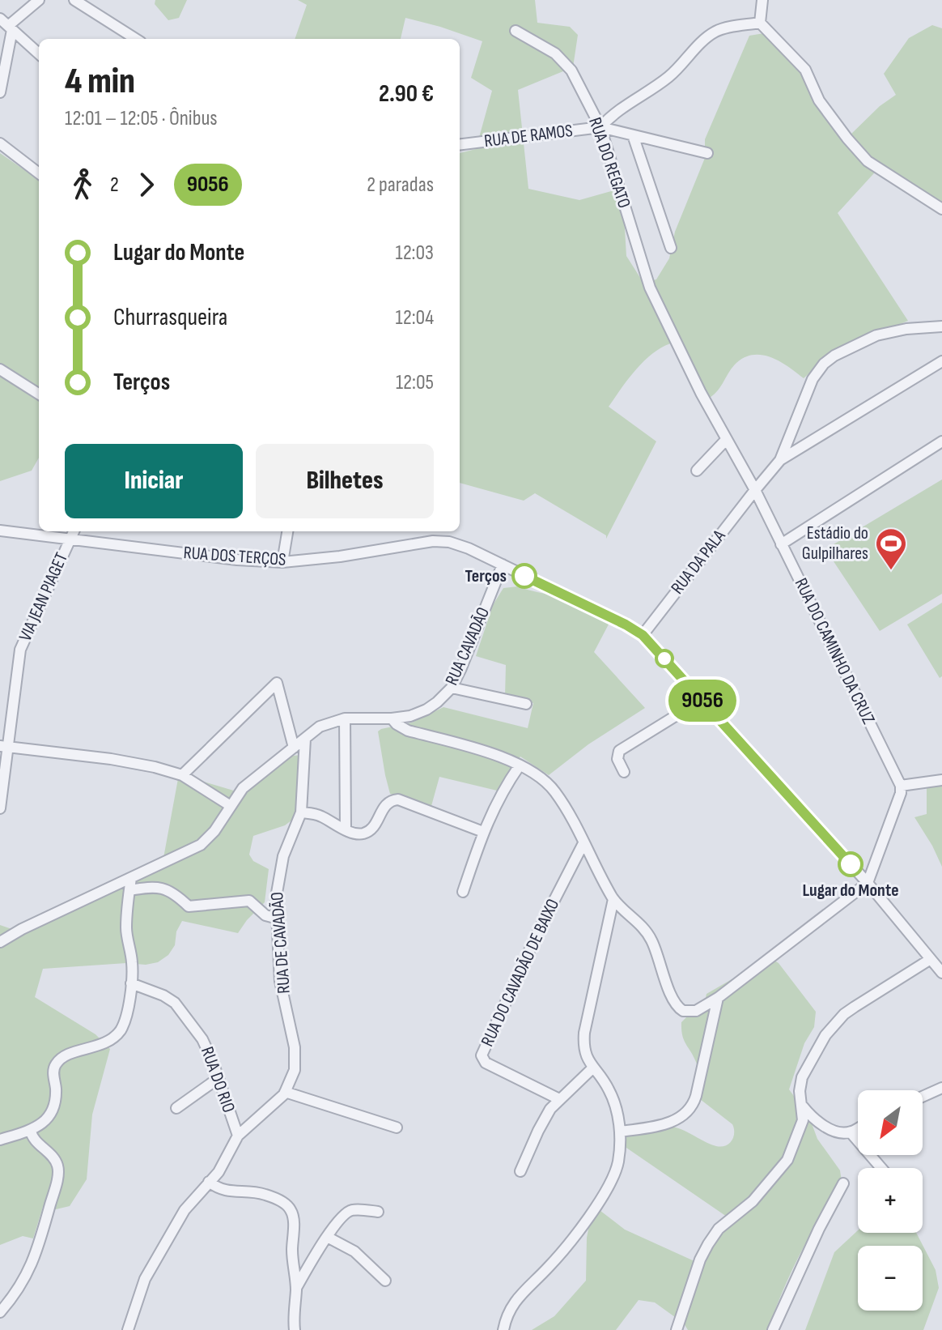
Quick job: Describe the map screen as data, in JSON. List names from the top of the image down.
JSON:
{
  "streets": {
    "street": [
      "RUA DE RAMOS",
      "RUA DO REGATO",
      "RUA DOS TERÇOS",
      "RUA DA PALA",
      "VIA JEAN PIAGET",
      "RUA CAVADÃO",
      "RUA DO CAMINHO DA CRUZ",
      "RUA DE CAVADÃO",
      "RUA DO CAVADÃO DE BAIXO",
      "RUA DO RIO"
    ]
  },
  "crossings": [
    ["RUA DE RAMOS", "RUA DO REGATO"],
    ["RUA DO REGATO", "RUA DO CAMINHO DA CRUZ"],
    ["RUA DOS TERÇOS", "RUA DA PALA"],
    ["RUA DOS TERÇOS", "VIA JEAN PIAGET"],
    ["RUA DOS TERÇOS", "RUA CAVADÃO"],
    ["RUA DA PALA", "RUA DO CAMINHO DA CRUZ"],
    ["RUA CAVADÃO", "RUA DE CAVADÃO"],
    ["RUA DE CAVADÃO", "RUA DO RIO"]
  ],
  "places": {
    "sports": ["Estádio do Gulpilhares"],
    "other": ["Terços", "Lugar do Monte"]
  },
  "lines": ["bus line 9056"],
  "north": "bottom left",
  "page": {
    "on_map": "9056",
    "heading": ["4 min", "12:01 – 12:05 · Ônibus", "2.90 €"],
    "legs": ["2", "9056", "2 paradas"],
    "list": [
      {
        "name": "Lugar do Monte",
        "value": "12:03"
      },
      {
        "name": "Churrasqueira",
        "value": "12:04"
      },
      {
        "name": "Terços",
        "value": "12:05"
      }
    ],
    "buttons": ["Iniciar", "Bilhetes"],
    "map_buttons": ["+", "−"]
  }
}
